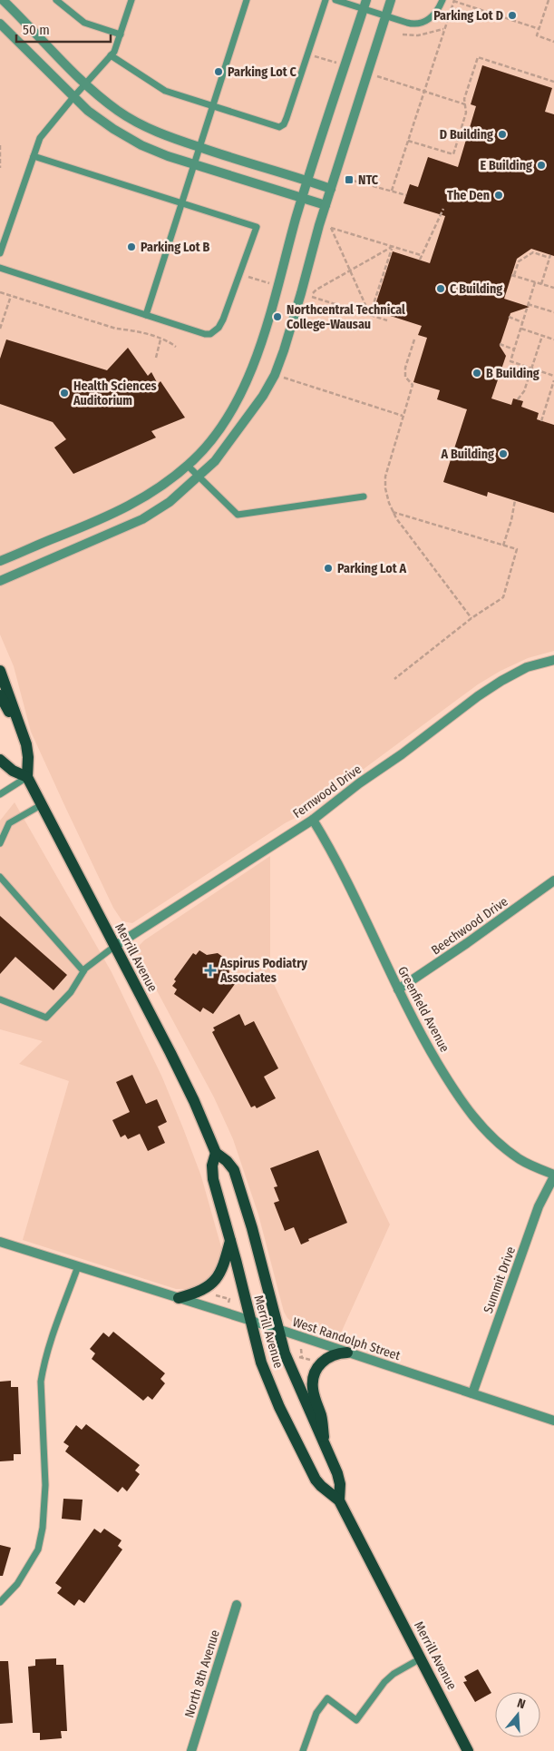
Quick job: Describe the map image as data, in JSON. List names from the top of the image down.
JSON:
{
  "streets": {
    "main road": ["Merrill Avenue"],
    "street": [
      "Fernwood Drive",
      "Beechwood Drive",
      "Greenfield Avenue",
      "Summit Drive",
      "West Randolph Street",
      "North 8th Avenue"
    ]
  },
  "crossings": [
    ["Fernwood Drive", "Merrill Avenue"],
    ["Fernwood Drive", "Greenfield Avenue"],
    ["Beechwood Drive", "Greenfield Avenue"],
    ["Merrill Avenue", "West Randolph Street"],
    ["Greenfield Avenue", "Summit Drive"],
    ["Summit Drive", "West Randolph Street"]
  ],
  "places": {
    "other": [
      "Parking Lot D",
      "Parking Lot C",
      "D Building",
      "E Building",
      "The Den",
      "Parking Lot B",
      "C Building",
      "Northcentral Technical College-Wausau",
      "B Building",
      "Health Sciences Auditorium",
      "A Building",
      "Parking Lot A"
    ],
    "transit": ["NTC"],
    "health": ["Aspirus Podiatry Associates"]
  },
  "scale_bar": "50 m",
  "north": "top"
}
